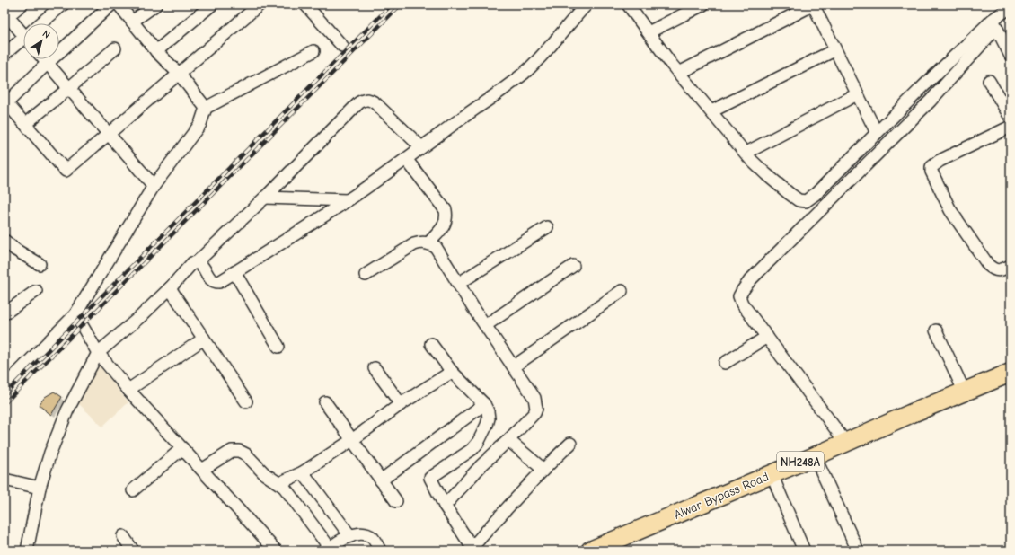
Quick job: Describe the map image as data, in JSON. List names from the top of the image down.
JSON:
{
  "streets": {
    "highway": ["NH248A", "Alwar Bypass Road"]
  },
  "north": "top right"
}
